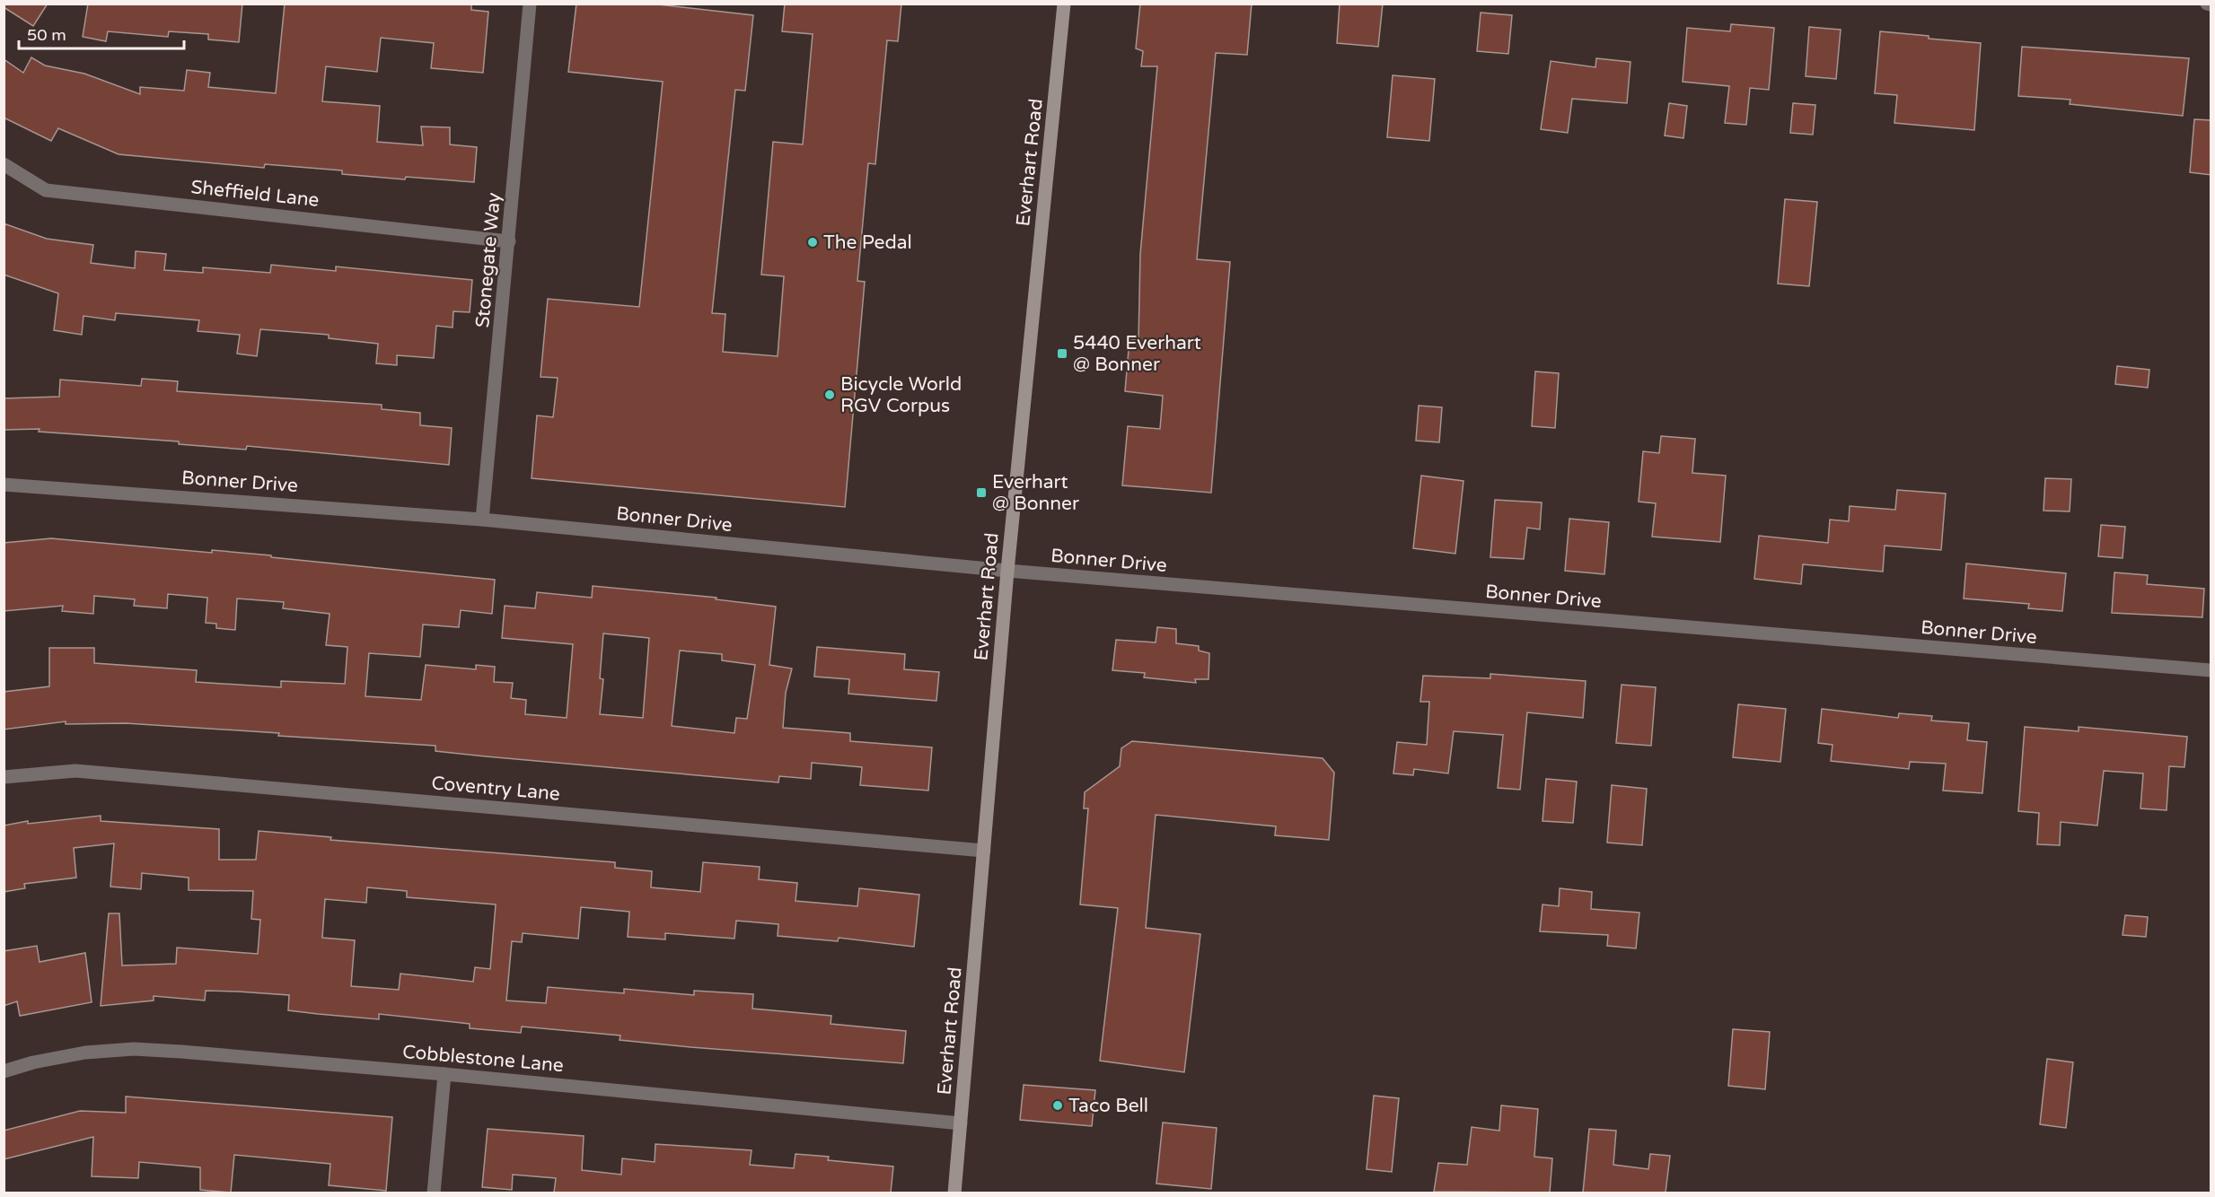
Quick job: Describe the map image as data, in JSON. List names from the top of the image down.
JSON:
{
  "streets": {
    "main road": ["Everhart Road"],
    "street": [
      "Sheffield Lane",
      "Stonegate Way",
      "Bonner Drive",
      "Coventry Lane",
      "Cobblestone Lane"
    ]
  },
  "crossings": [
    ["Everhart Road", "Bonner Drive"],
    ["Everhart Road", "Coventry Lane"],
    ["Everhart Road", "Cobblestone Lane"],
    ["Sheffield Lane", "Stonegate Way"],
    ["Stonegate Way", "Bonner Drive"]
  ],
  "places": {
    "other": ["The Pedal", "Bicycle World RGV Corpus", "Taco Bell"],
    "transit": ["5440 Everhart @ Bonner", "Everhart @ Bonner"]
  },
  "scale_bar": "50 m"
}
